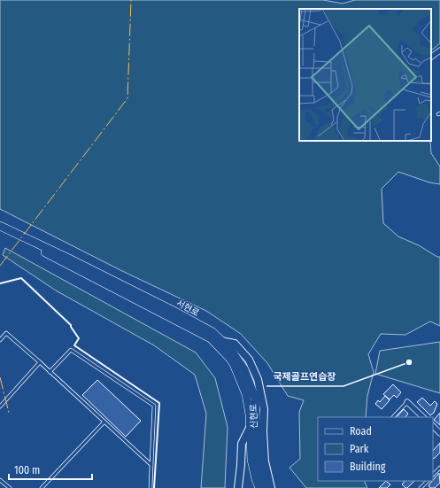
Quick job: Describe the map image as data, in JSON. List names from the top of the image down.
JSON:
{
  "streets": {
    "main road": ["서현로", "신현로"]
  },
  "crossings": [
    ["서현로", "신현로"]
  ],
  "places": ["국제골프연습장"],
  "legend": ["Road", "Park", "Building"],
  "scale_bar": "100 m"
}
